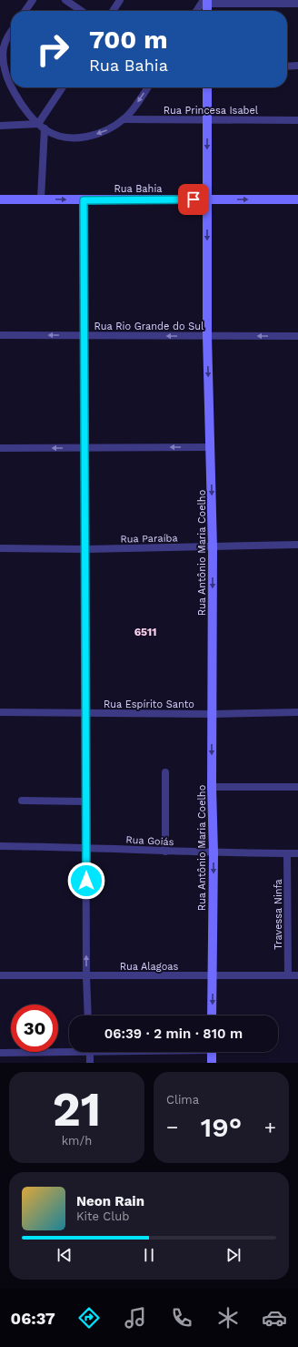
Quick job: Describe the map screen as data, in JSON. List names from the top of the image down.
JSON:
{
  "streets": {
    "street": [
      "Rua Princesa Isabel",
      "Rua Bahia",
      "Rua Rio Grande do Sul",
      "Rua Paraíba",
      "Rua Antônio Maria Coelho",
      "Rua Espírito Santo",
      "Rua Goiás",
      "Travessa Ninfa",
      "Rua Alagoas"
    ]
  },
  "crossings": [
    ["Rua Princesa Isabel", "Rua Antônio Maria Coelho"],
    ["Rua Bahia", "Rua Antônio Maria Coelho"],
    ["Rua Rio Grande do Sul", "Rua Antônio Maria Coelho"],
    ["Rua Paraíba", "Rua Antônio Maria Coelho"],
    ["Rua Antônio Maria Coelho", "Rua Espírito Santo"],
    ["Rua Antônio Maria Coelho", "Rua Goiás"],
    ["Rua Antônio Maria Coelho", "Rua Alagoas"],
    ["Rua Goiás", "Travessa Ninfa"],
    ["Travessa Ninfa", "Rua Alagoas"]
  ],
  "one_way": ["Rua Rio Grande do Sul", "Rua Antônio Maria Coelho"],
  "districts": ["6511"],
  "page": {
    "turn": ["700 m", "Rua Bahia"],
    "limit": "30",
    "trip": "06:39 · 2 min · 810 m",
    "tile": [
      ["21", "km/h"],
      "Clima"
    ],
    "heat": ["−", "19°", "+"],
    "song": ["Neon Rain", "Kite Club"],
    "tabs": "06:37"
  }
}
